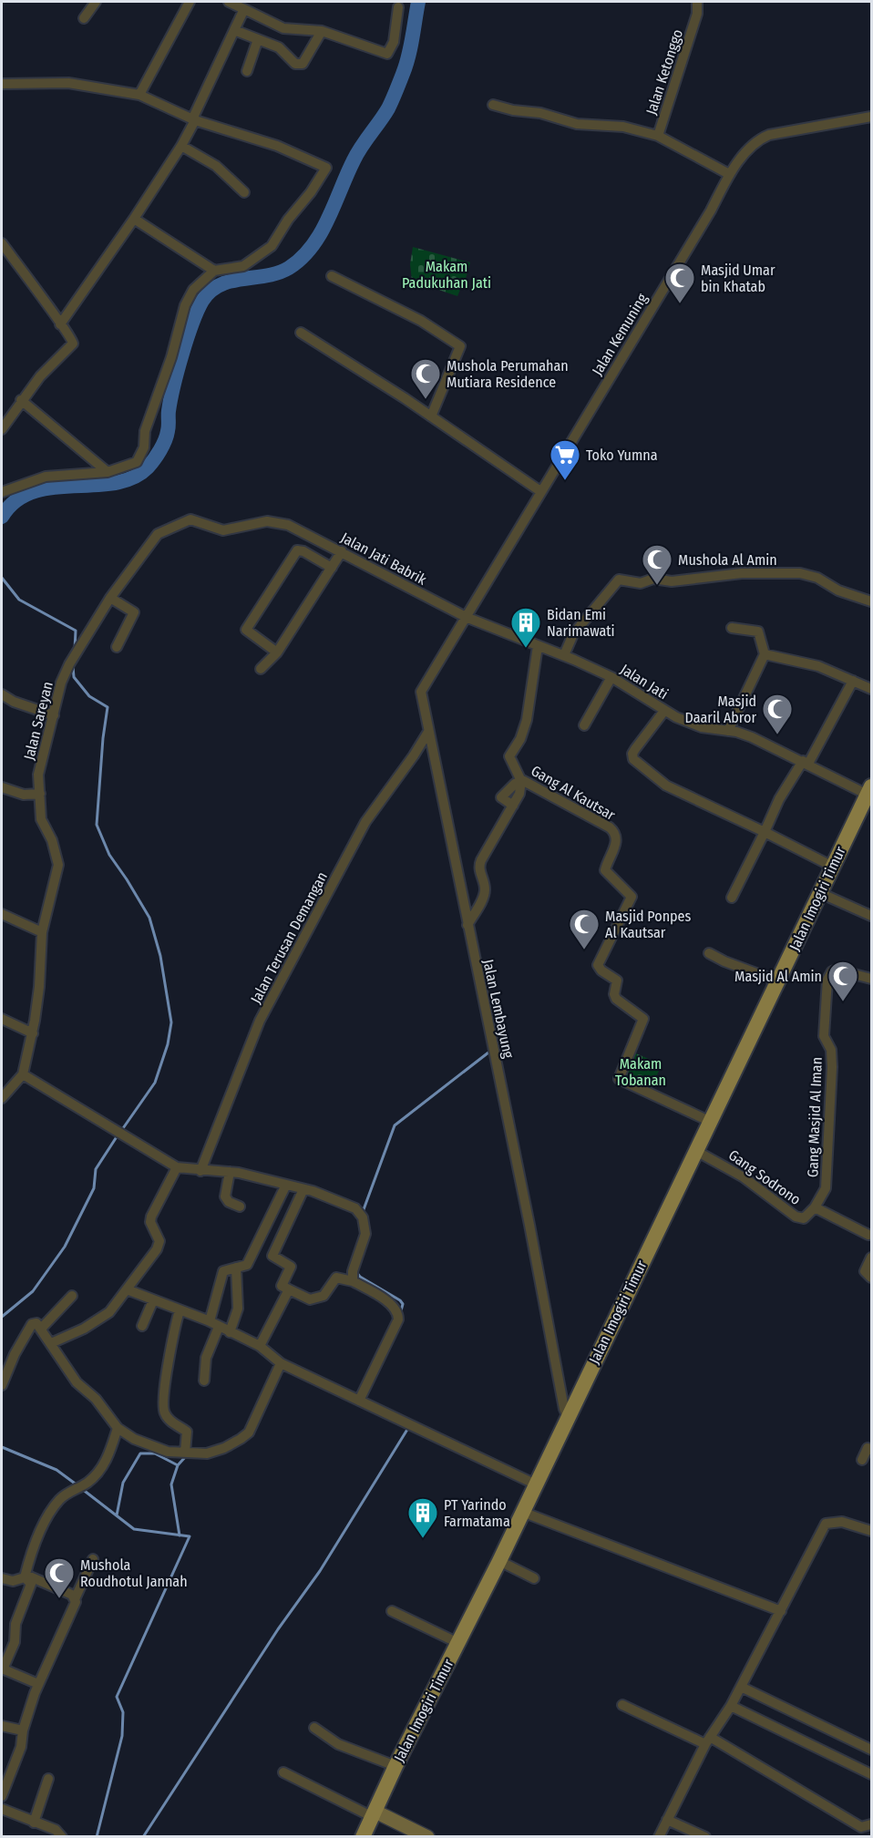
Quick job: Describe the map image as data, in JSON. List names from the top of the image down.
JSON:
{
  "streets": {
    "main road": ["Jalan Imogiri Timur"],
    "street": [
      "Jalan Ketonggo",
      "Jalan Kemuning",
      "Jalan Jati Babrik",
      "Jalan Jati",
      "Jalan Sareyan",
      "Gang Al Kautsar",
      "Jalan Terusan Demangan",
      "Jalan Lembayung",
      "Gang Masjid Al Iman",
      "Gang Sodrono"
    ]
  },
  "crossings": [
    ["Jalan Ketonggo", "Jalan Kemuning"],
    ["Jalan Kemuning", "Jalan Jati Babrik"],
    ["Jalan Kemuning", "Jalan Jati"],
    ["Jalan Kemuning", "Jalan Lembayung"],
    ["Jalan Jati Babrik", "Jalan Jati"],
    ["Jalan Jati Babrik", "Jalan Sareyan"],
    ["Jalan Jati Babrik", "Jalan Lembayung"],
    ["Jalan Jati", "Gang Al Kautsar"],
    ["Jalan Jati", "Jalan Imogiri Timur"],
    ["Jalan Jati", "Jalan Lembayung"],
    ["Gang Al Kautsar", "Jalan Imogiri Timur"],
    ["Jalan Imogiri Timur", "Jalan Lembayung"],
    ["Jalan Imogiri Timur", "Gang Sodrono"],
    ["Jalan Terusan Demangan", "Jalan Lembayung"],
    ["Gang Masjid Al Iman", "Gang Sodrono"]
  ],
  "parks": ["Makam Padukuhan Jati", "Makam Tobanan"],
  "places": {
    "mosque": [
      "Masjid Umar bin Khatab",
      "Mushola Perumahan Mutiara Residence",
      "Mushola Al Amin",
      "Masjid Daaril Abror",
      "Masjid Ponpes Al Kautsar",
      "Masjid Al Amin",
      "Mushola Roudhotul Jannah"
    ],
    "supermarket": ["Toko Yumna"],
    "building": ["Bidan Emi Narimawati", "PT Yarindo Farmatama"]
  }
}
